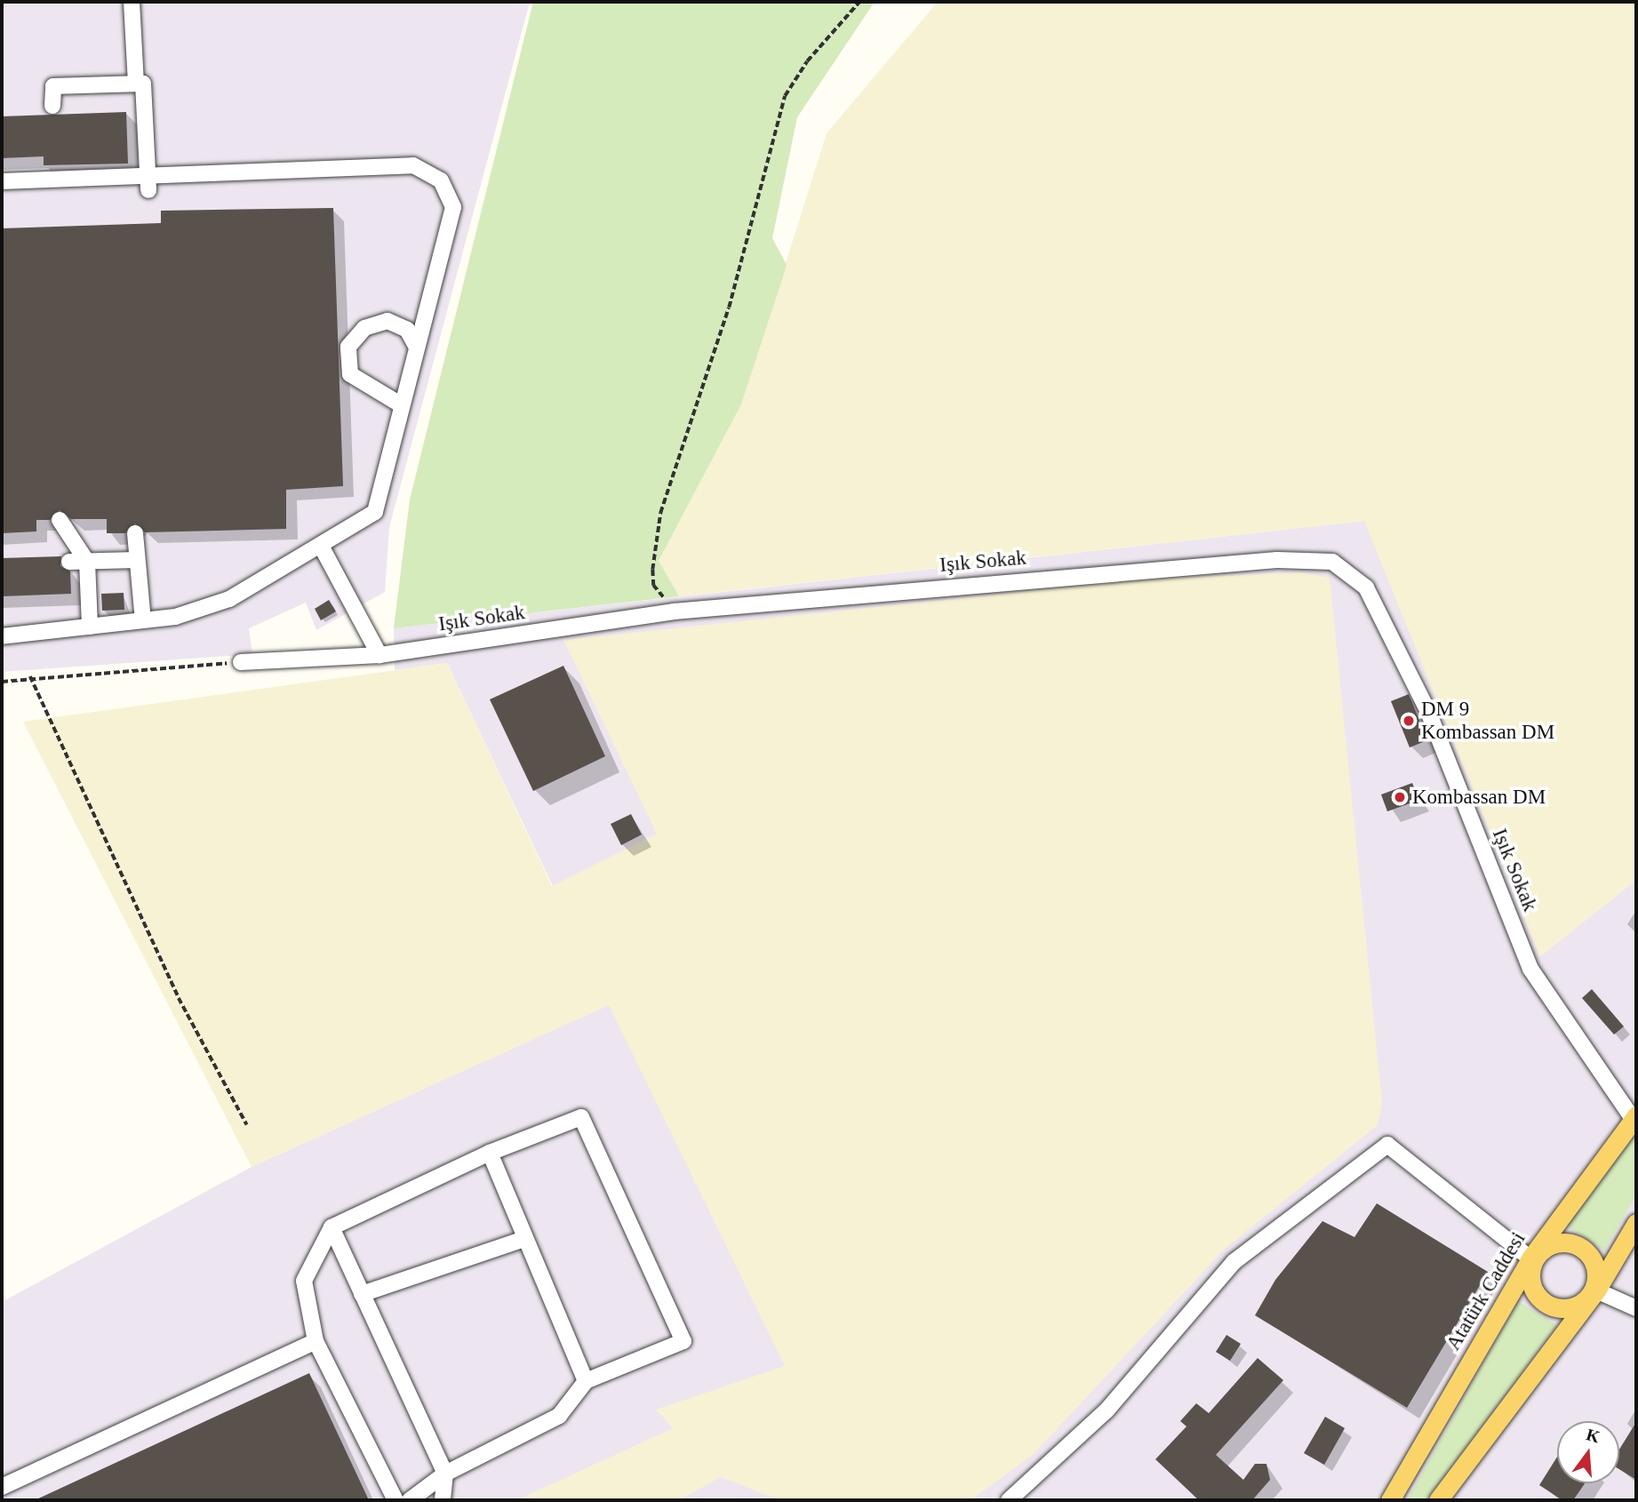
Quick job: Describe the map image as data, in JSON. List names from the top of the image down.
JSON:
{
  "streets": {
    "main road": ["Atatürk Caddesi"],
    "street": ["Işık Sokak"]
  },
  "crossings": [
    ["Işık Sokak", "Atatürk Caddesi"]
  ],
  "places": ["DM 9 Kombassan DM", "Kombassan DM"],
  "north": "top"
}
